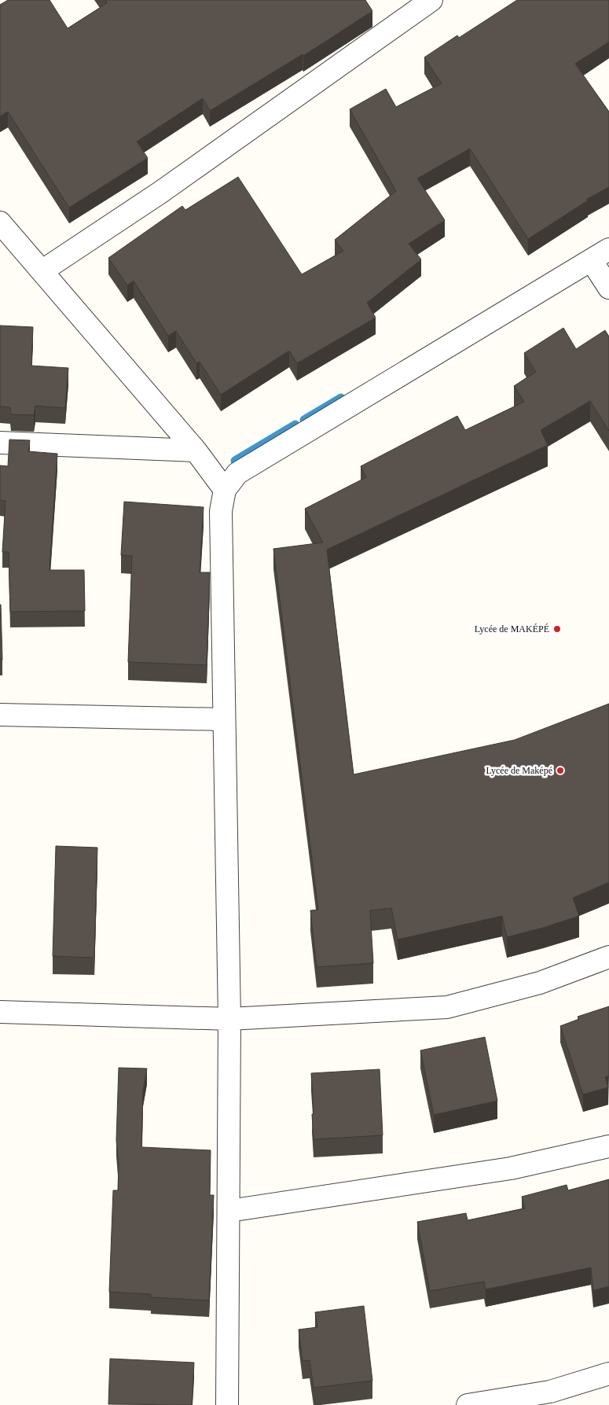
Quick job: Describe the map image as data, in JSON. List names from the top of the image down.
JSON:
{
  "places": ["Lycée de MAKÉPÉ", "Lycée de Maképé"]
}
